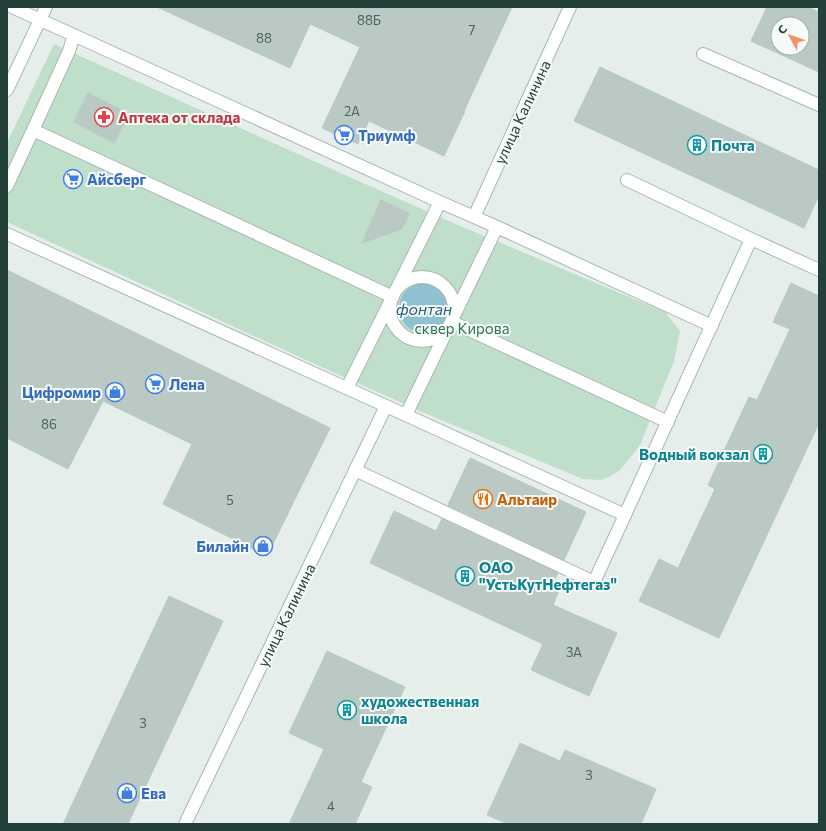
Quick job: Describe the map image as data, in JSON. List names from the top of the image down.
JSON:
{
  "streets": {
    "street": ["улица Калинина"]
  },
  "water": ["фонтан"],
  "parks": ["сквер Кирова"],
  "places": {
    "pharmacy": ["Аптека от склада"],
    "supermarket": ["Триумф", "Айсберг", "Лена"],
    "building": [
      "Почта",
      "Водный вокзал",
      "ОАО \"УстьКутНефтегаз\"",
      "художественная школа"
    ],
    "shop": ["Цифромир", "Билайн", "Ева"],
    "restaurant": ["Альтаир"]
  },
  "house_numbers": [
    "88Б",
    "7",
    "88",
    "2А",
    "86",
    "5",
    "3А",
    "3",
    "3",
    "4"
  ],
  "north": "top left"
}
